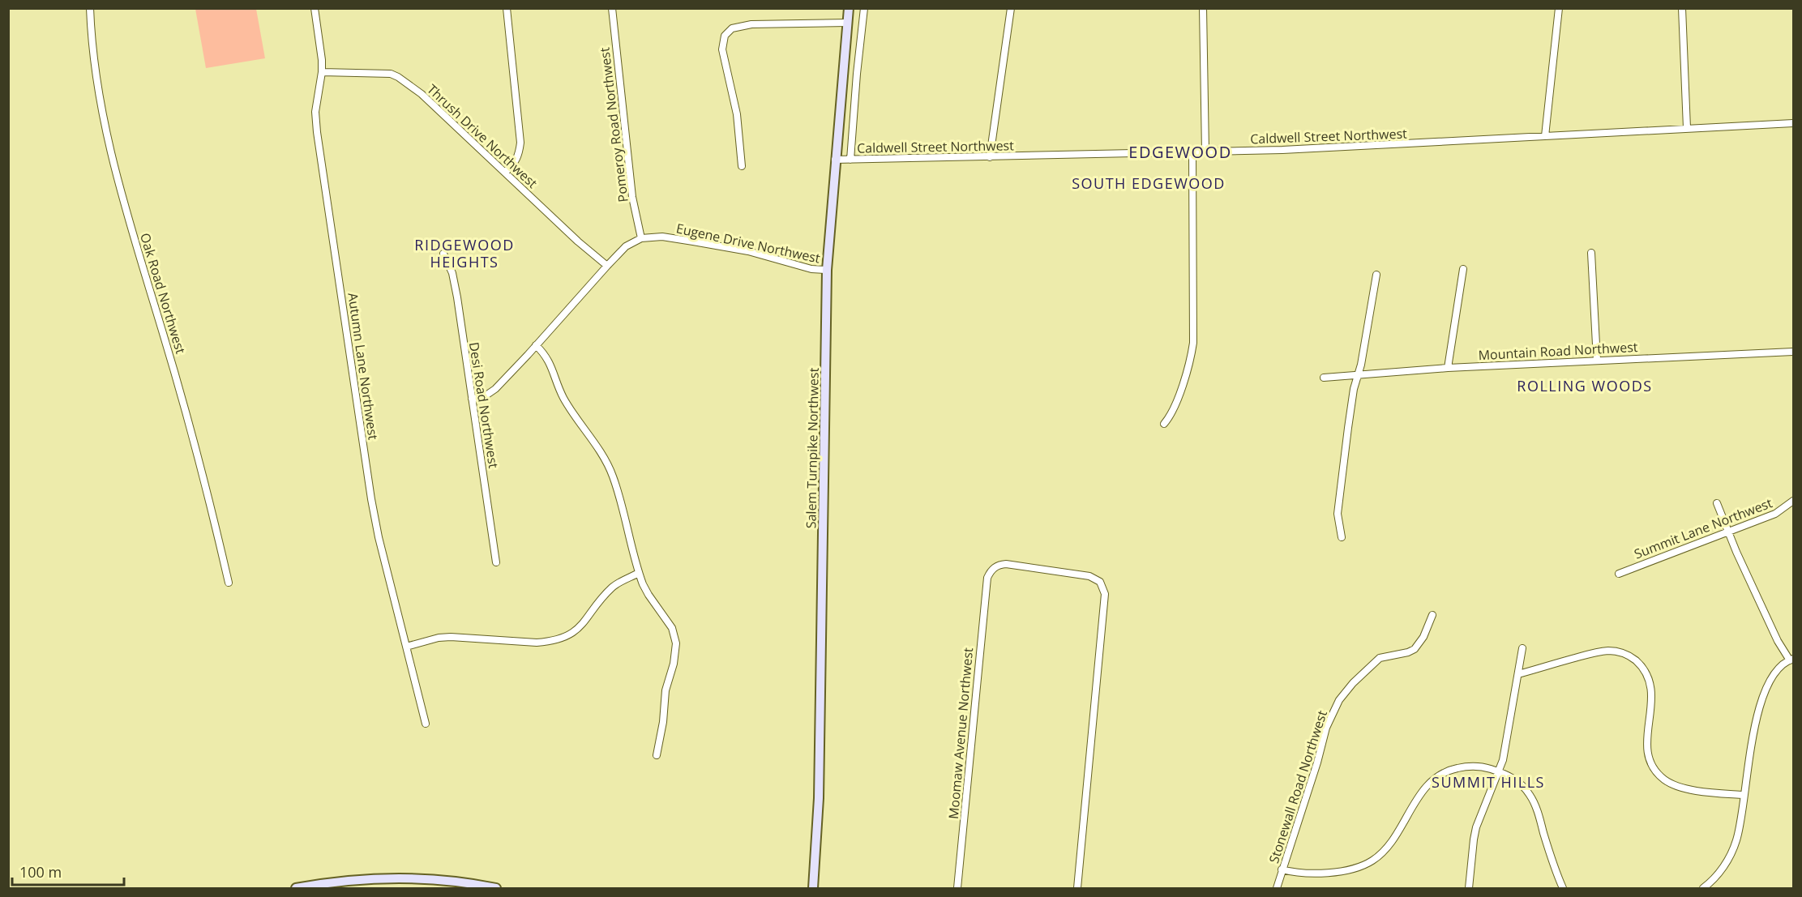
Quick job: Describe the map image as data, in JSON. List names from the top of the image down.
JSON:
{
  "streets": {
    "street": [
      "Pomeroy Road Northwest",
      "Thrush Drive Northwest",
      "Caldwell Street Northwest",
      "Eugene Drive Northwest",
      "Oak Road Northwest",
      "Mountain Road Northwest",
      "Autumn Lane Northwest",
      "Desi Road Northwest",
      "Salem Turnpike Northwest",
      "Summit Lane Northwest",
      "Moomaw Avenue Northwest",
      "Stonewall Road Northwest"
    ]
  },
  "crossings": [
    ["Pomeroy Road Northwest", "Eugene Drive Northwest"],
    ["Thrush Drive Northwest", "Autumn Lane Northwest"],
    ["Caldwell Street Northwest", "Salem Turnpike Northwest"],
    ["Eugene Drive Northwest", "Salem Turnpike Northwest"]
  ],
  "districts": [
    "EDGEWOOD",
    "SOUTH EDGEWOOD",
    "RIDGEWOOD HEIGHTS",
    "ROLLING WOODS",
    "SUMMIT HILLS"
  ],
  "scale_bar": "100 m"
}
